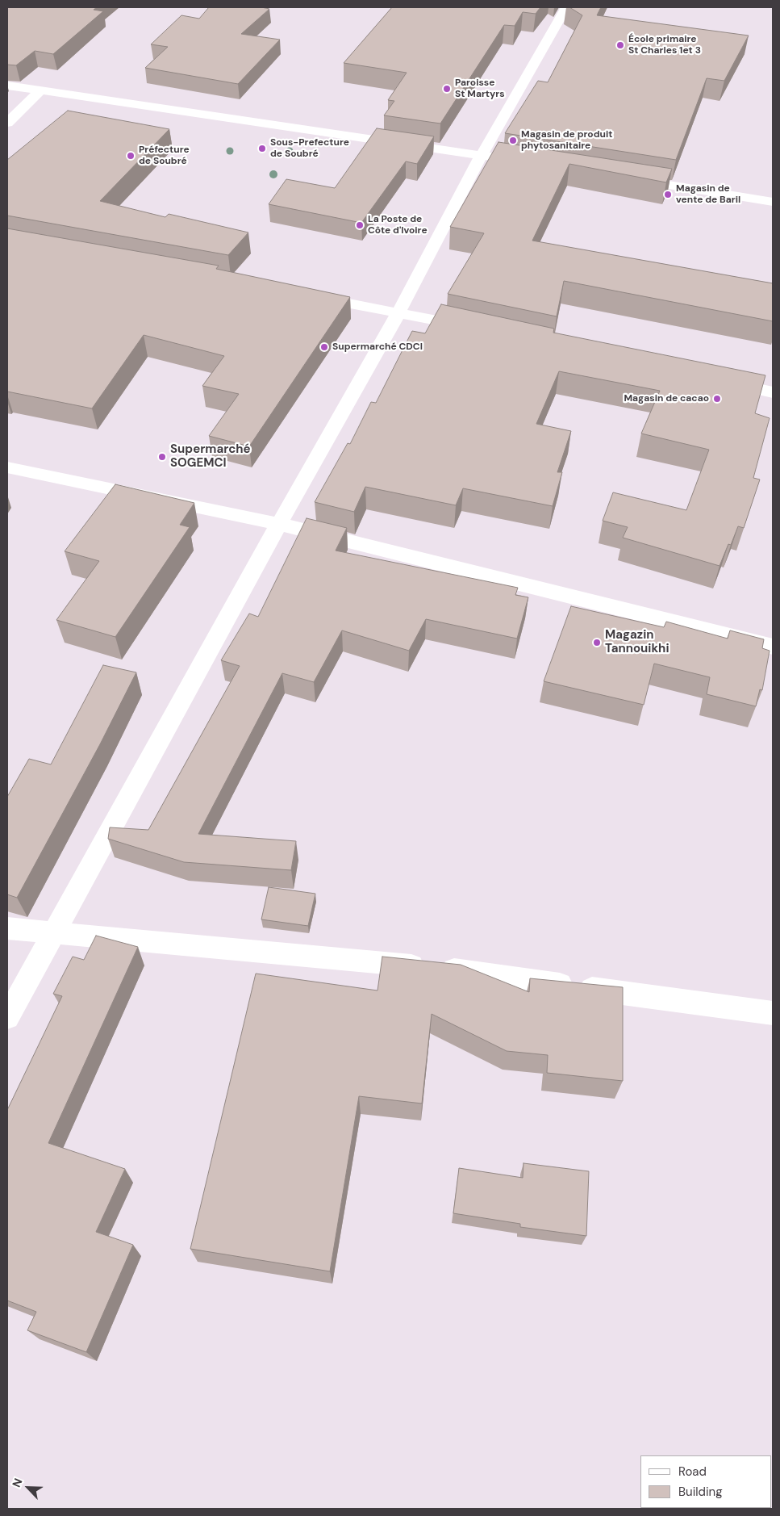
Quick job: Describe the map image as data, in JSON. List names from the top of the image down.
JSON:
{
  "places": [
    "École primaire St Charles 1et 3",
    "Paroisse St Martyrs",
    "Magasin de produit phytosanitaire",
    "Sous-Prefecture de Soubré",
    "Préfecture de Soubré",
    "Magasin de vente de Baril",
    "La Poste de Côte d'Ivoire",
    "Supermarché CDCI",
    "Magasin de cacao",
    "Supermarché SOGEMCI",
    "Magazin Tannouikhi"
  ],
  "legend": ["Road", "Building"],
  "north": "top left"
}
